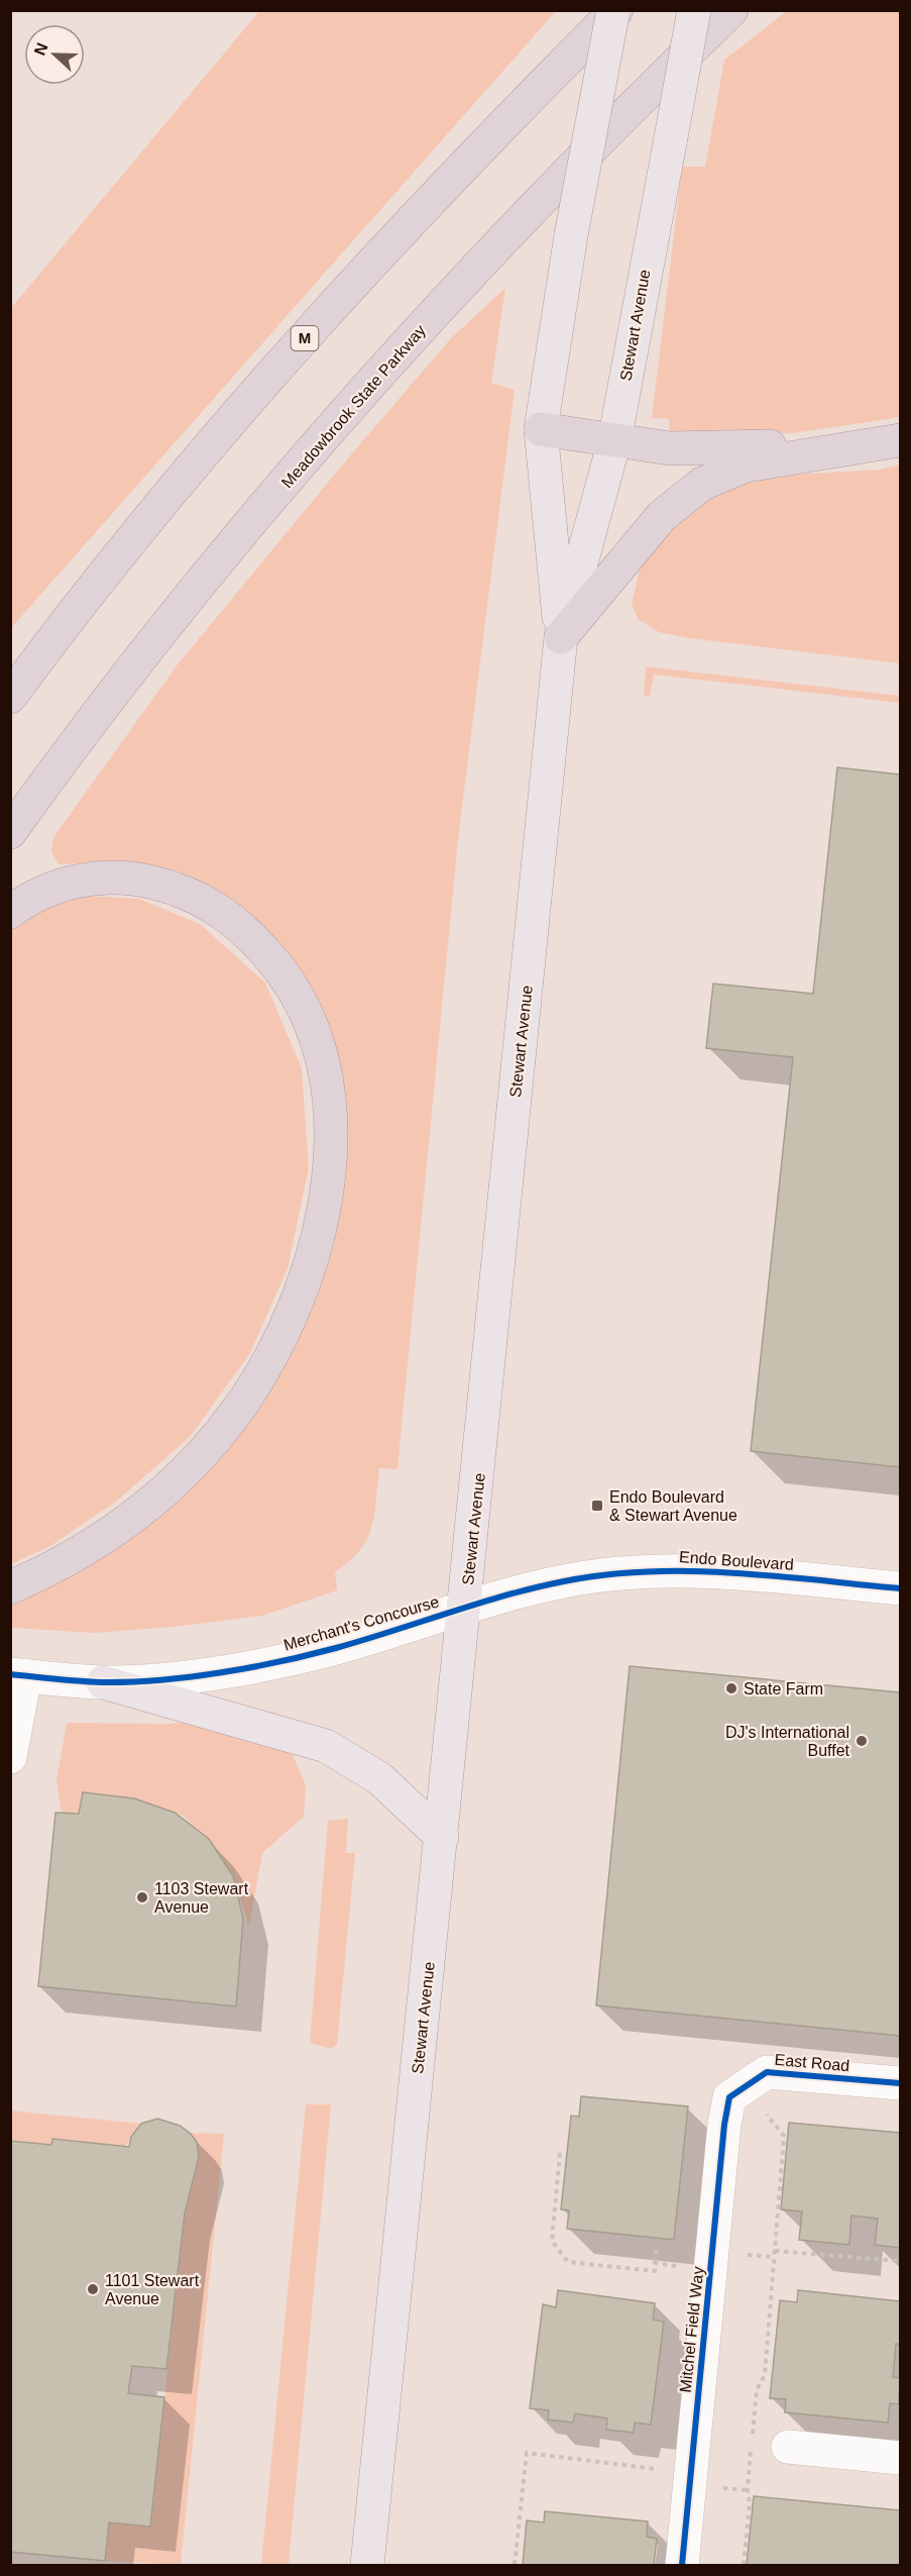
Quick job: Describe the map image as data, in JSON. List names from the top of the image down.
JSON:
{
  "streets": {
    "highway": ["M", "Meadowbrook State Parkway"],
    "main road": ["Stewart Avenue"],
    "street": [
      "Endo Boulevard",
      "Merchant's Concourse",
      "East Road",
      "Mitchel Field Way"
    ]
  },
  "crossings": [
    ["Stewart Avenue", "M"],
    ["Stewart Avenue", "Endo Boulevard"],
    ["Stewart Avenue", "Merchant's Concourse"],
    ["Endo Boulevard", "Merchant's Concourse"],
    ["East Road", "Mitchel Field Way"]
  ],
  "places": {
    "transit": ["Endo Boulevard & Stewart Avenue"],
    "other": [
      "State Farm",
      "DJ's International Buffet",
      "1103 Stewart Avenue",
      "1101 Stewart Avenue"
    ]
  },
  "north": "left"
}
